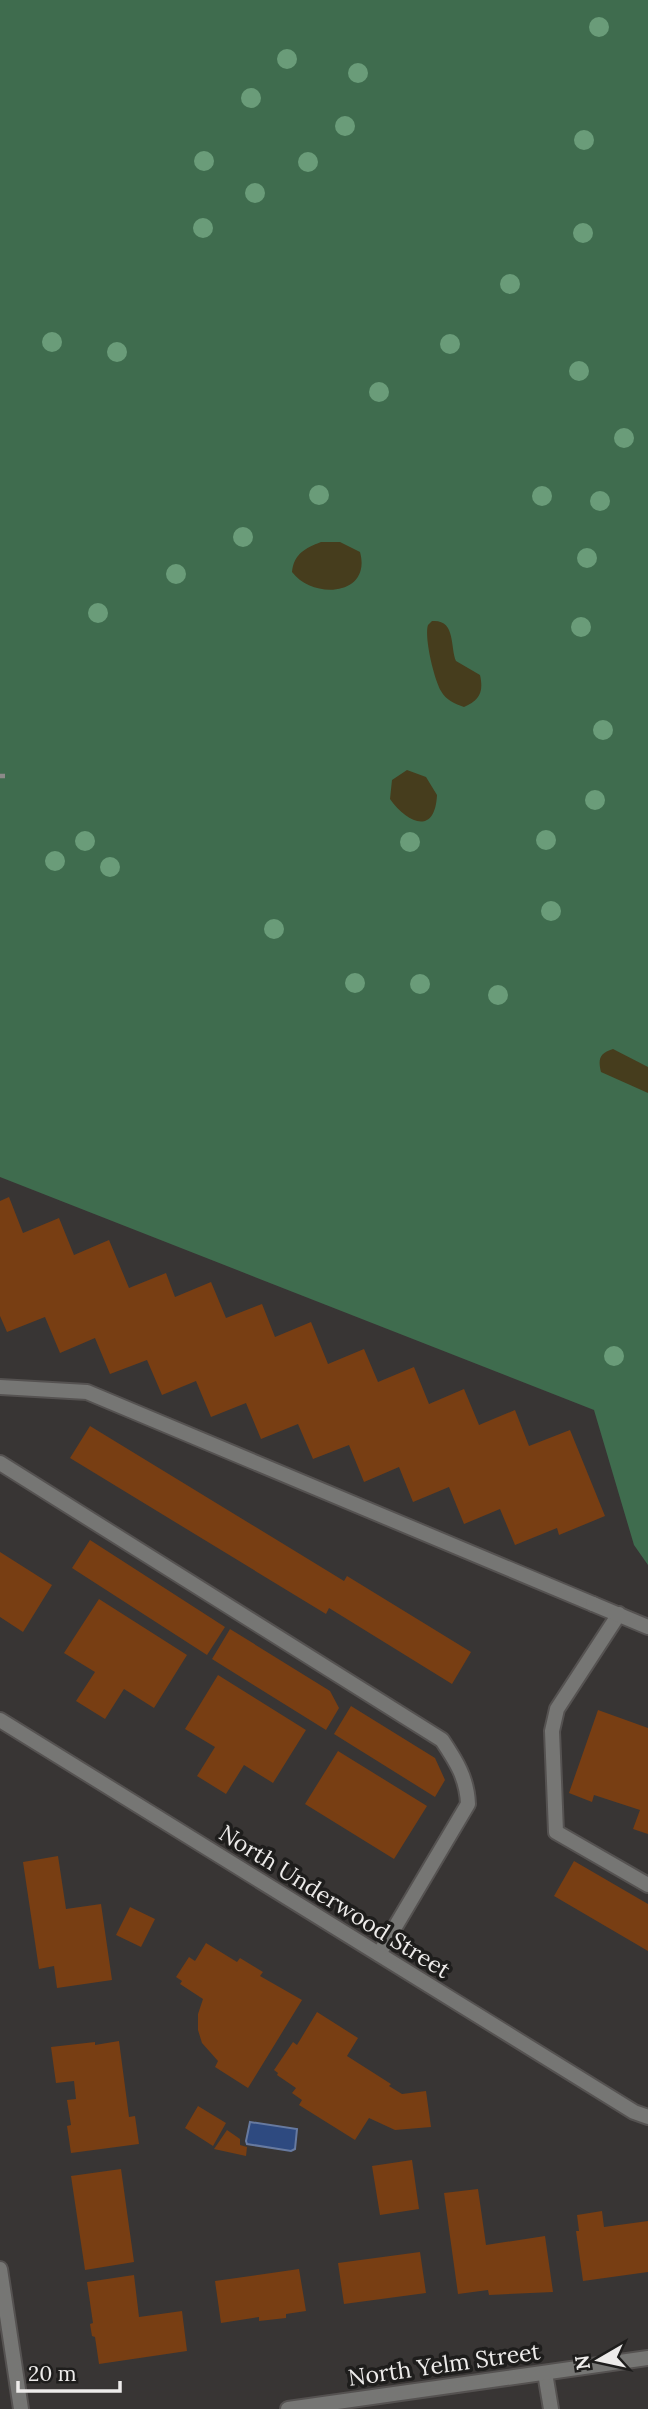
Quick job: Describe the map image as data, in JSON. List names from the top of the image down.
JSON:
{
  "streets": {
    "street": ["North Underwood Street", "North Yelm Street"]
  },
  "scale_bar": "20 m",
  "north": "left"
}
